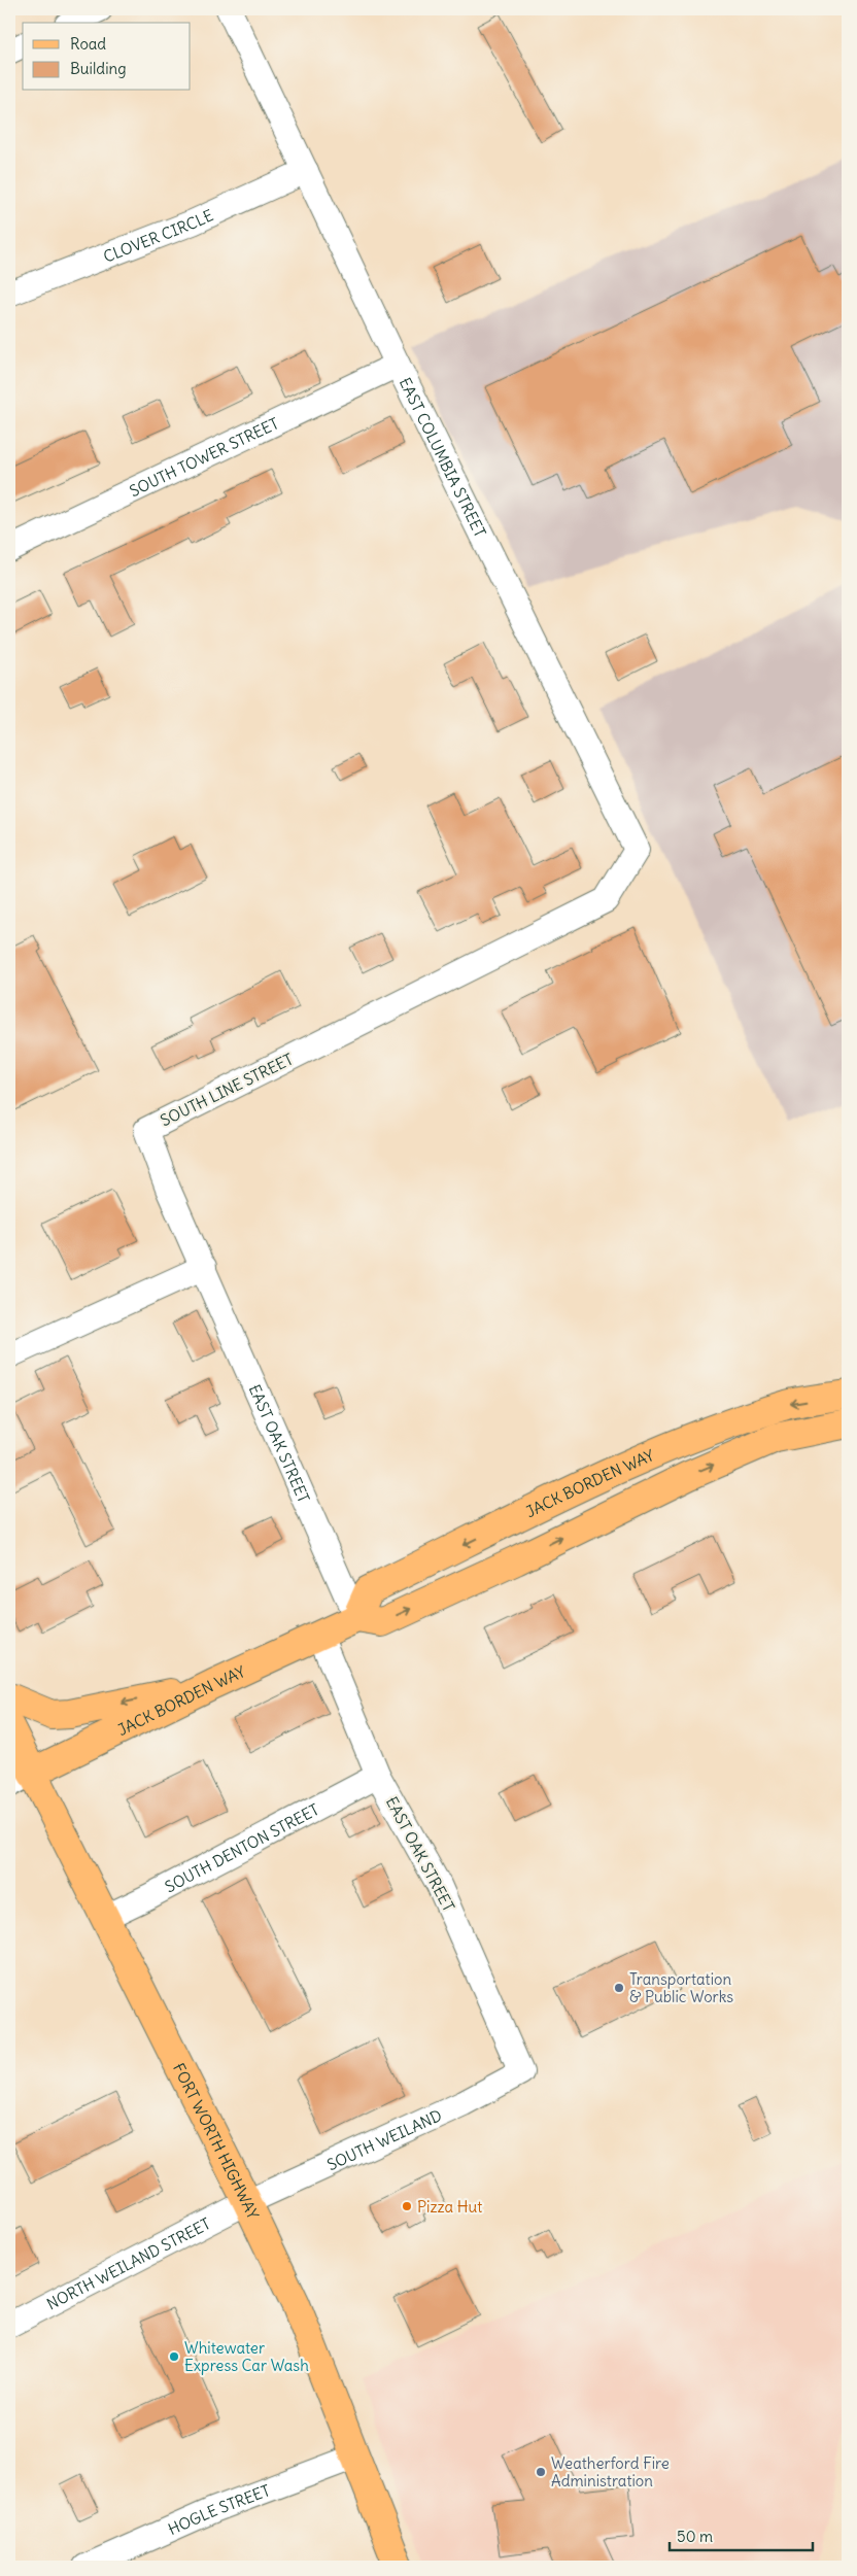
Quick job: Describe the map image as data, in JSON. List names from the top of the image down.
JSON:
{
  "streets": {
    "main road": ["JACK BORDEN WAY", "FORT WORTH HIGHWAY"],
    "street": [
      "CLOVER CIRCLE",
      "SOUTH TOWER STREET",
      "EAST COLUMBIA STREET",
      "SOUTH LINE STREET",
      "EAST OAK STREET",
      "SOUTH DENTON STREET",
      "SOUTH WEILAND",
      "NORTH WEILAND STREET",
      "HOGLE STREET"
    ]
  },
  "crossings": [
    ["CLOVER CIRCLE", "EAST COLUMBIA STREET"],
    ["SOUTH TOWER STREET", "EAST COLUMBIA STREET"],
    ["EAST COLUMBIA STREET", "SOUTH LINE STREET"],
    ["SOUTH LINE STREET", "EAST OAK STREET"],
    ["EAST OAK STREET", "JACK BORDEN WAY"],
    ["EAST OAK STREET", "SOUTH DENTON STREET"],
    ["EAST OAK STREET", "SOUTH WEILAND"],
    ["JACK BORDEN WAY", "FORT WORTH HIGHWAY"],
    ["SOUTH DENTON STREET", "FORT WORTH HIGHWAY"],
    ["SOUTH WEILAND", "FORT WORTH HIGHWAY"],
    ["SOUTH WEILAND", "NORTH WEILAND STREET"],
    ["FORT WORTH HIGHWAY", "NORTH WEILAND STREET"],
    ["FORT WORTH HIGHWAY", "HOGLE STREET"]
  ],
  "places": [
    "Transportation & Public Works",
    "Pizza Hut",
    "Whitewater Express Car Wash",
    "Weatherford Fire Administration"
  ],
  "legend": ["Road", "Building"],
  "scale_bar": "50 m"
}
